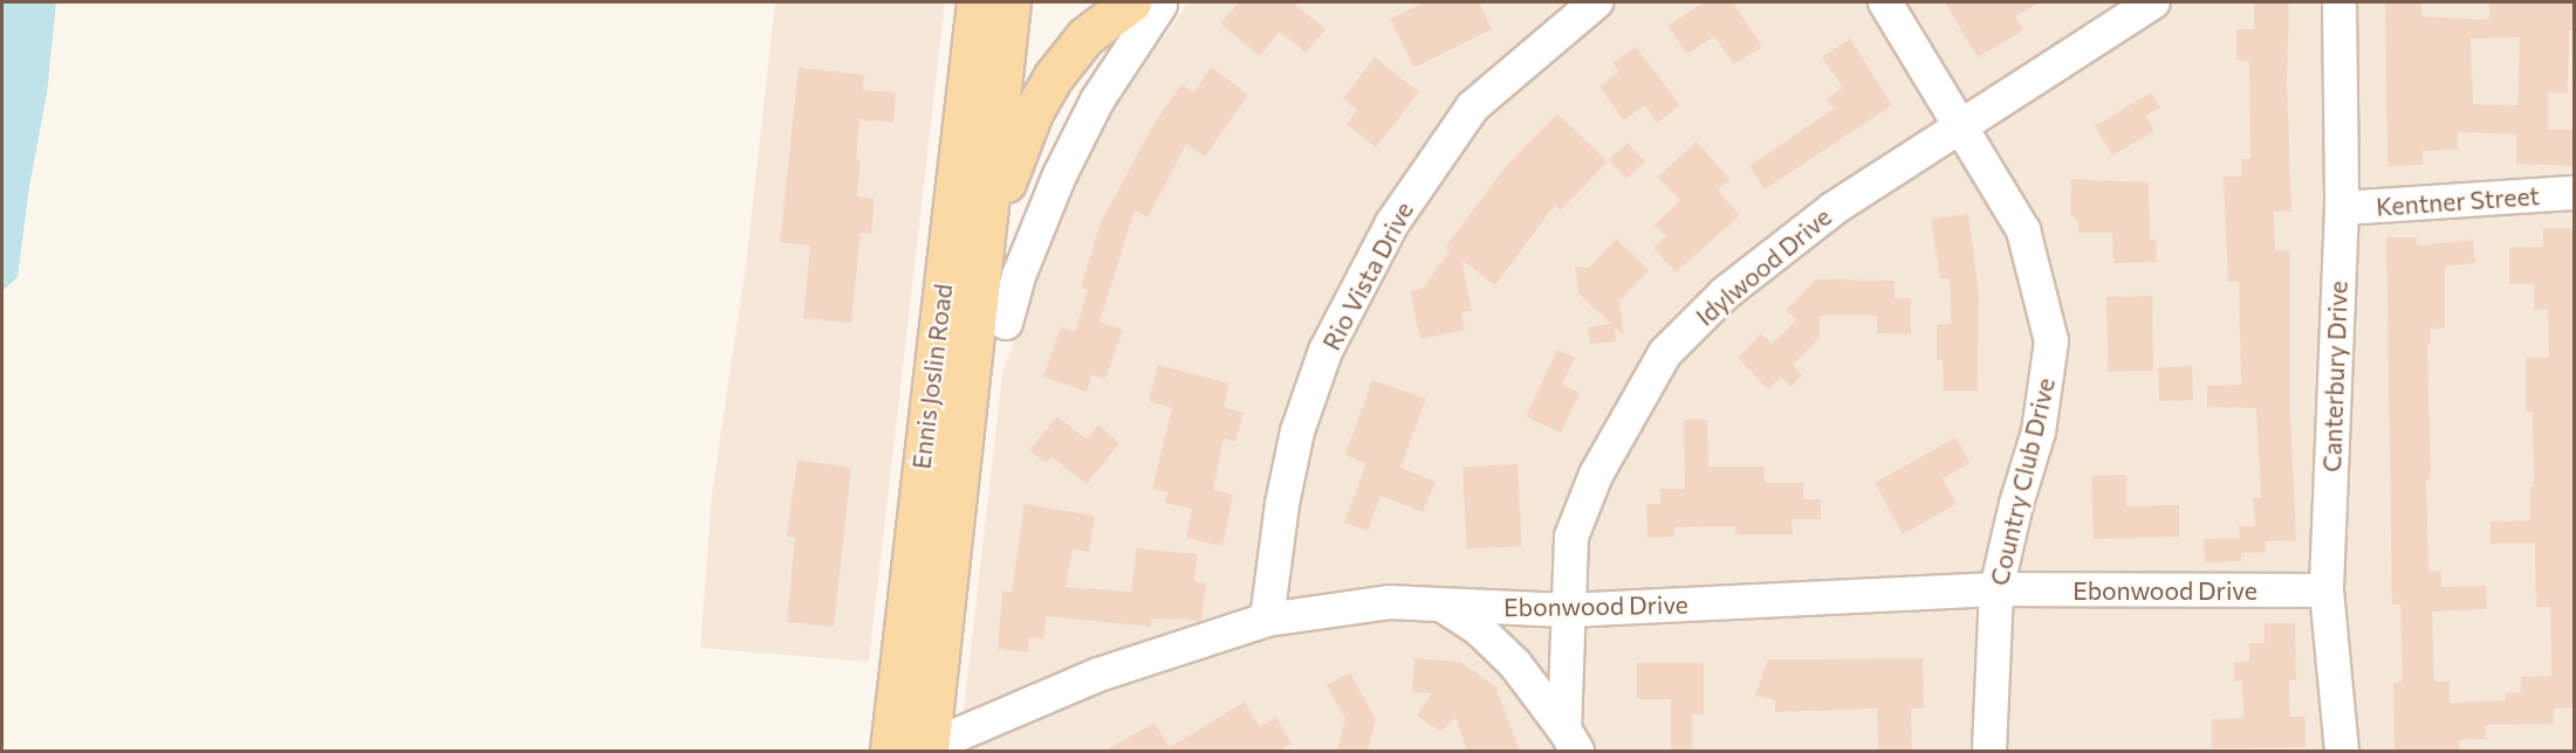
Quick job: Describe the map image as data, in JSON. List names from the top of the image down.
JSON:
{
  "streets": {
    "main road": ["Ennis Joslin Road"],
    "street": [
      "Kentner Street",
      "Idylwood Drive",
      "Rio Vista Drive",
      "Canterbury Drive",
      "Country Club Drive",
      "Ebonwood Drive"
    ]
  },
  "crossings": [
    ["Kentner Street", "Canterbury Drive"],
    ["Idylwood Drive", "Country Club Drive"],
    ["Idylwood Drive", "Ebonwood Drive"],
    ["Rio Vista Drive", "Ebonwood Drive"],
    ["Ennis Joslin Road", "Ebonwood Drive"],
    ["Canterbury Drive", "Ebonwood Drive"],
    ["Country Club Drive", "Ebonwood Drive"]
  ]
}
